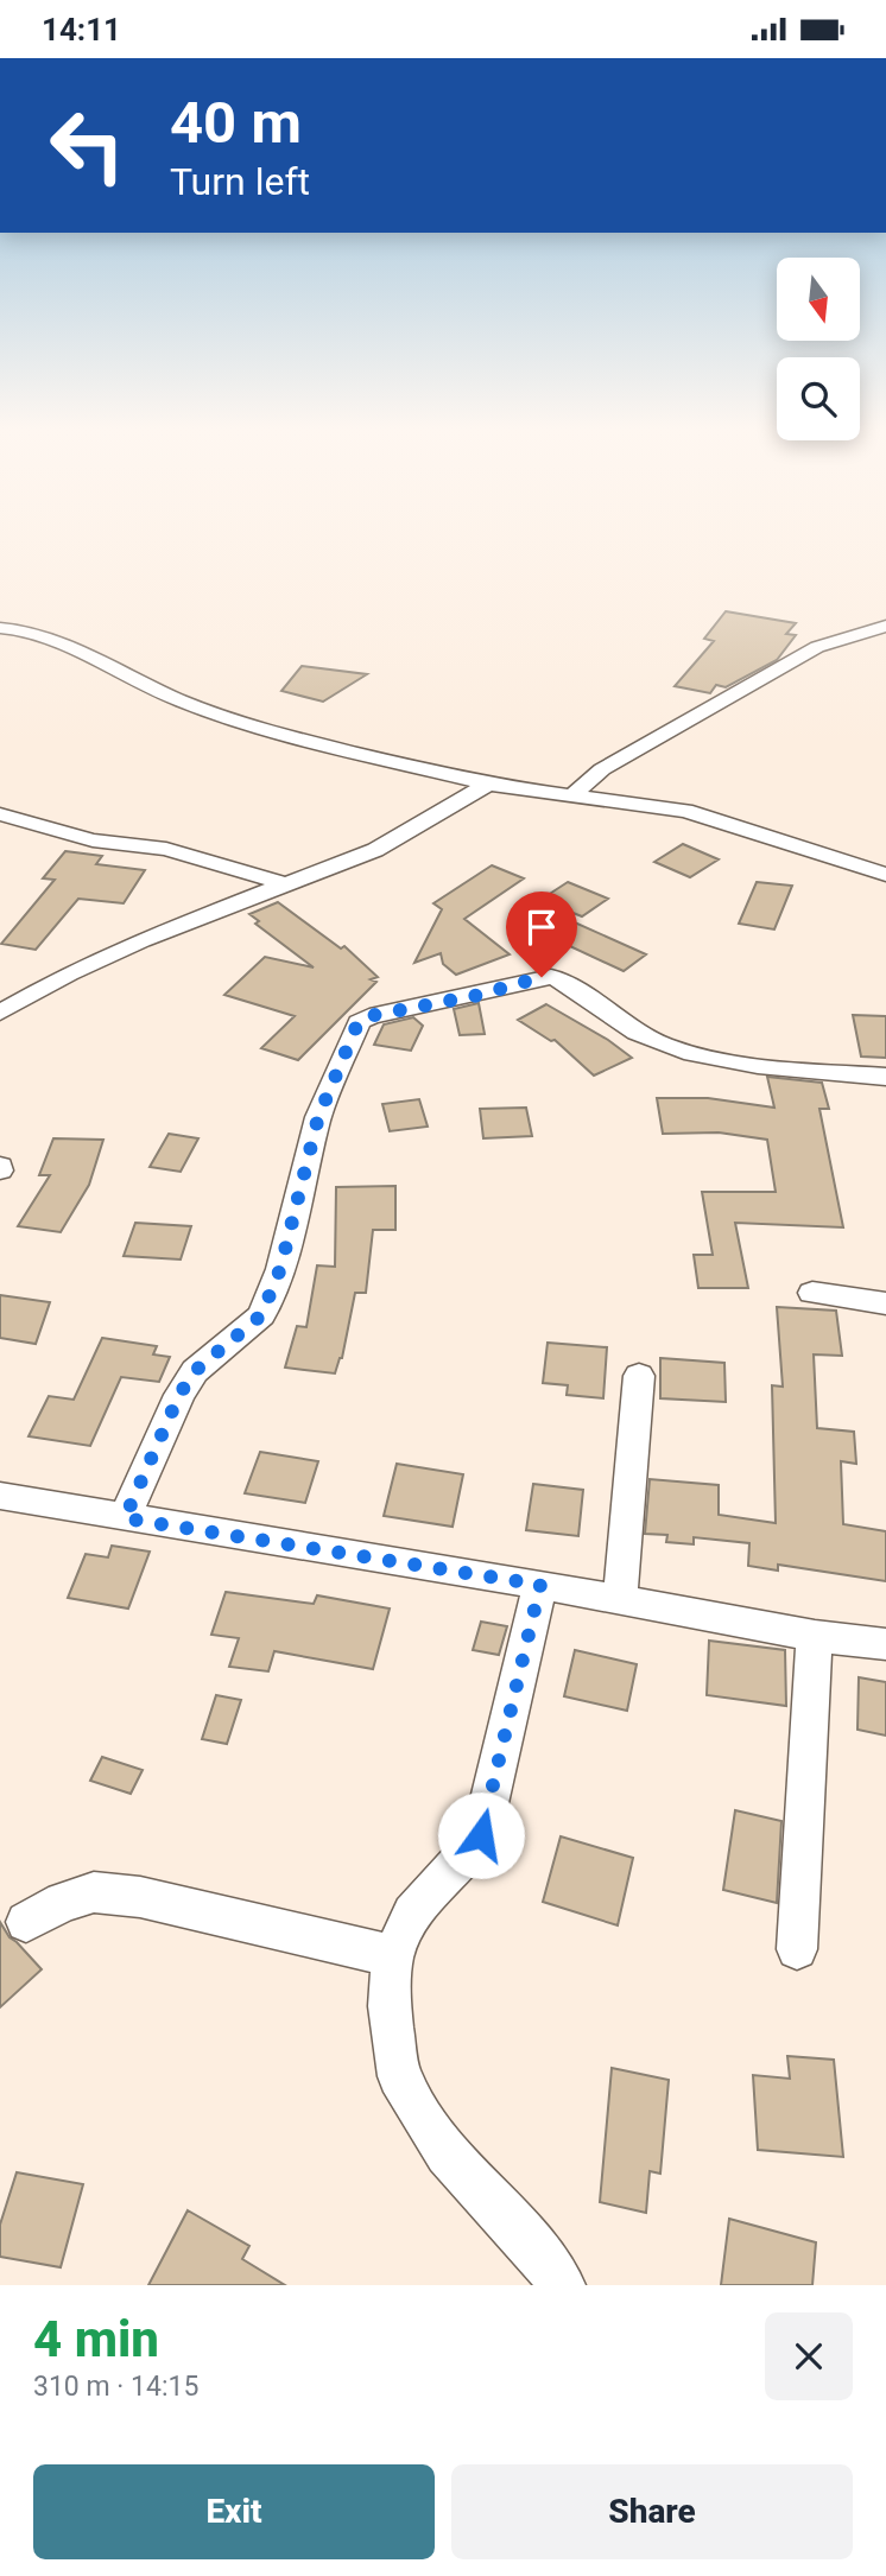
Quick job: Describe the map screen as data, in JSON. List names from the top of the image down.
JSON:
{
  "north": "bottom",
  "page": {
    "status": "14:11",
    "turn": ["40 m", "Turn left"],
    "heading": ["4 min", "310 m · 14:15"],
    "buttons": ["Exit", "Share"]
  }
}
